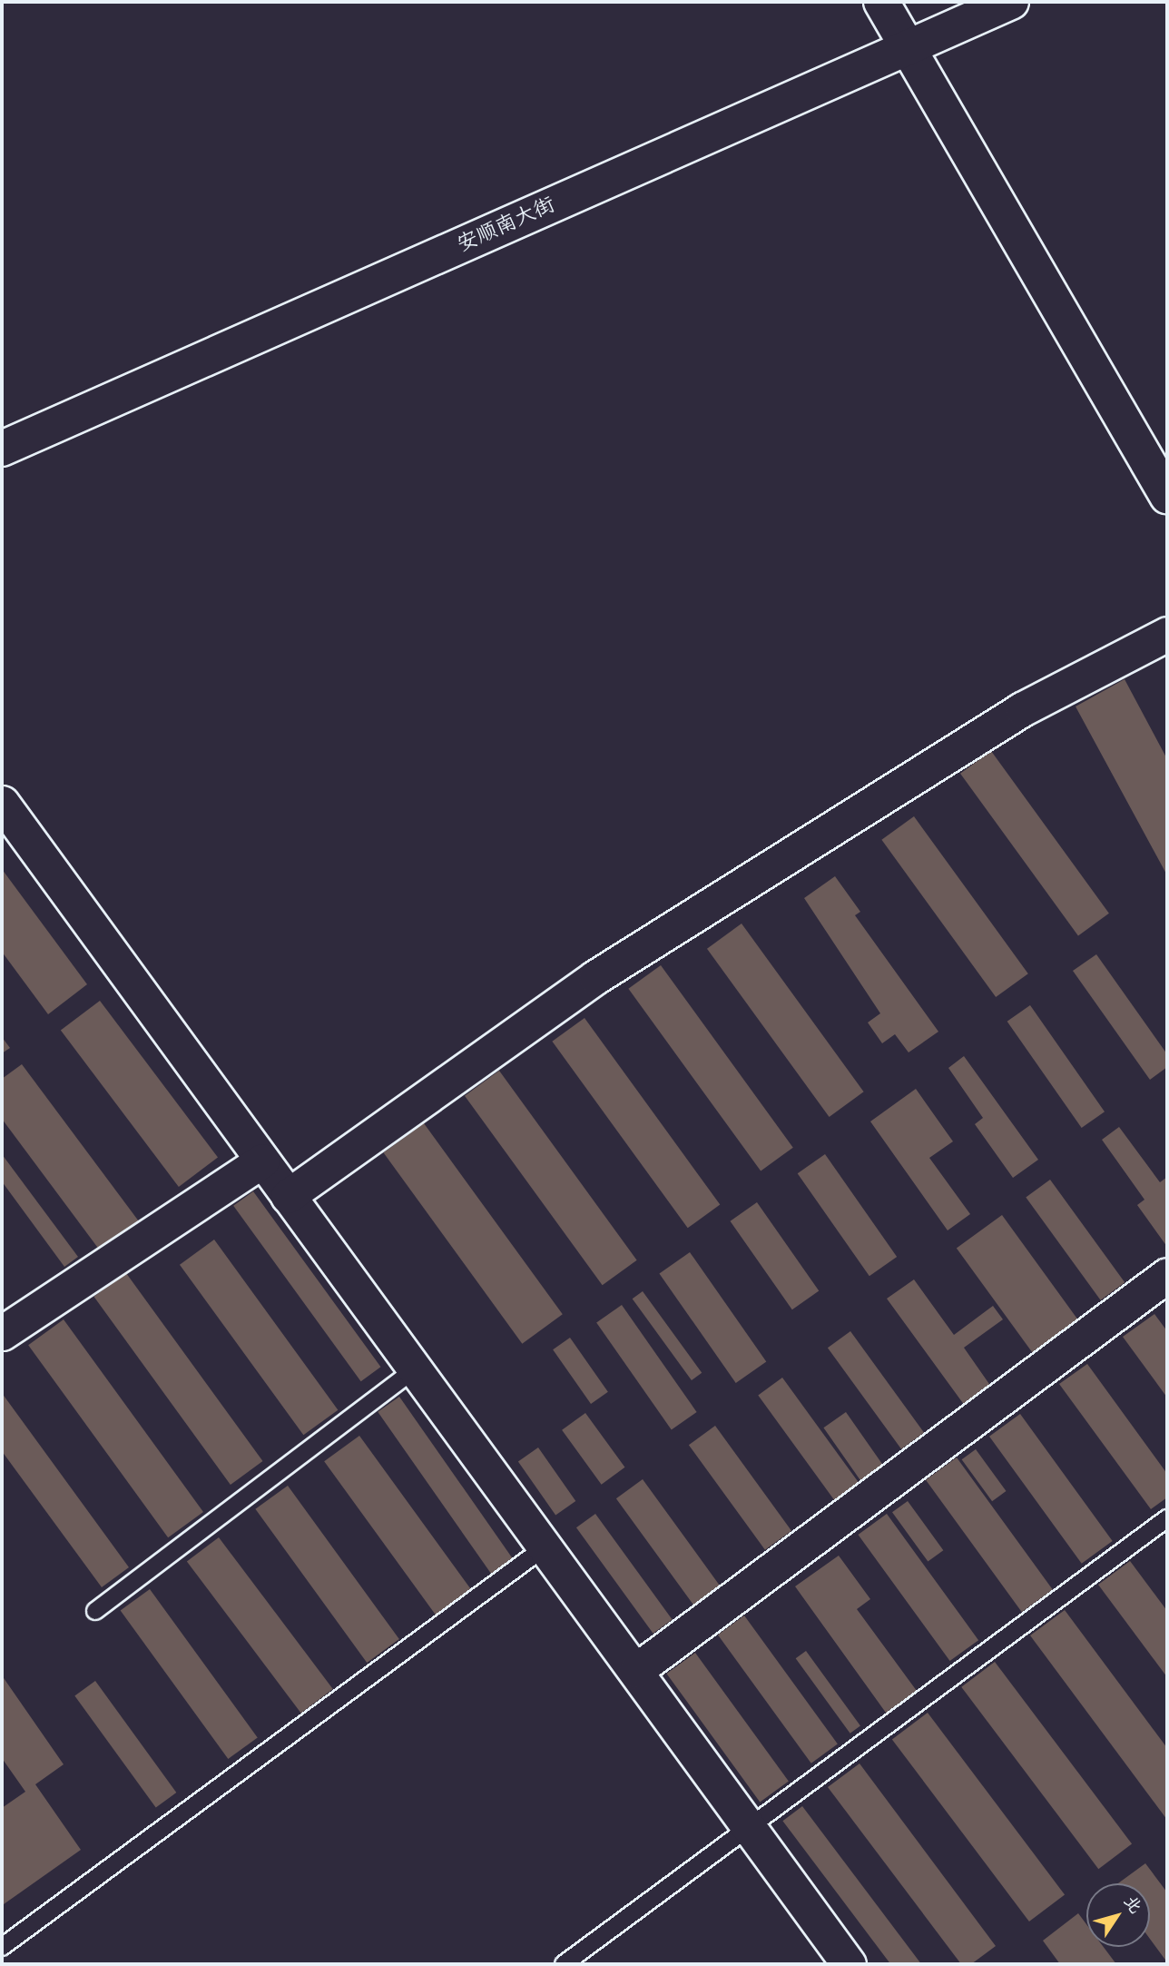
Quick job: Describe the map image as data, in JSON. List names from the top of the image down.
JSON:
{
  "streets": {
    "street": ["安顺南大街"]
  },
  "north": "top right"
}
